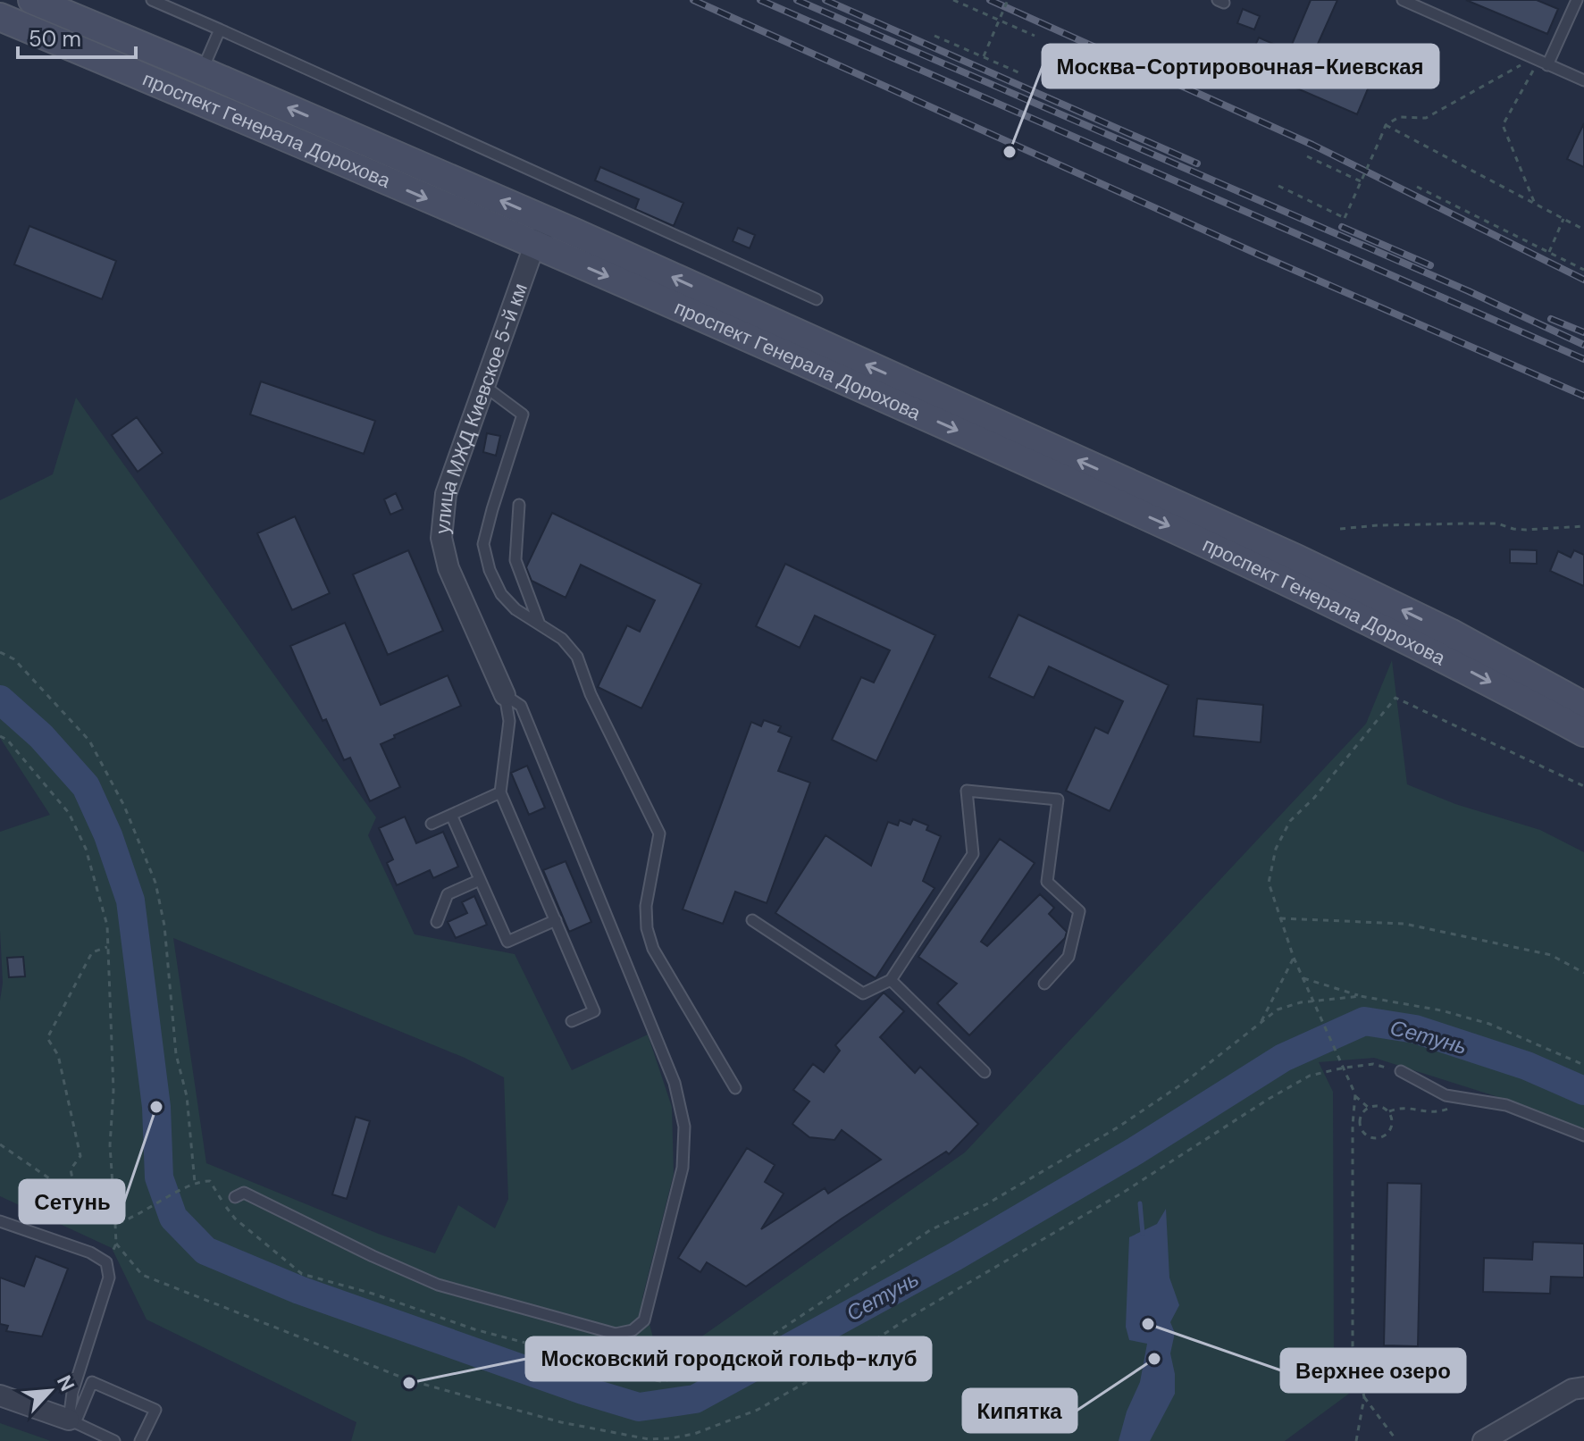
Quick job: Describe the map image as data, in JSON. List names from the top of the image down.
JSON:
{
  "streets": {
    "main road": ["проспект Генерала Дорохова"],
    "street": ["улица МЖД Киевское 5-й км"]
  },
  "crossings": [
    ["проспект Генерала Дорохова", "улица МЖД Киевское 5-й км"]
  ],
  "water": ["Сетунь"],
  "places": [
    "Москва-Сортировочная-Киевская",
    "Сетунь",
    "Верхнее озеро",
    "Кипятка",
    "Московский городской гольф-клуб"
  ],
  "scale_bar": "50 m",
  "north": "top right"
}
